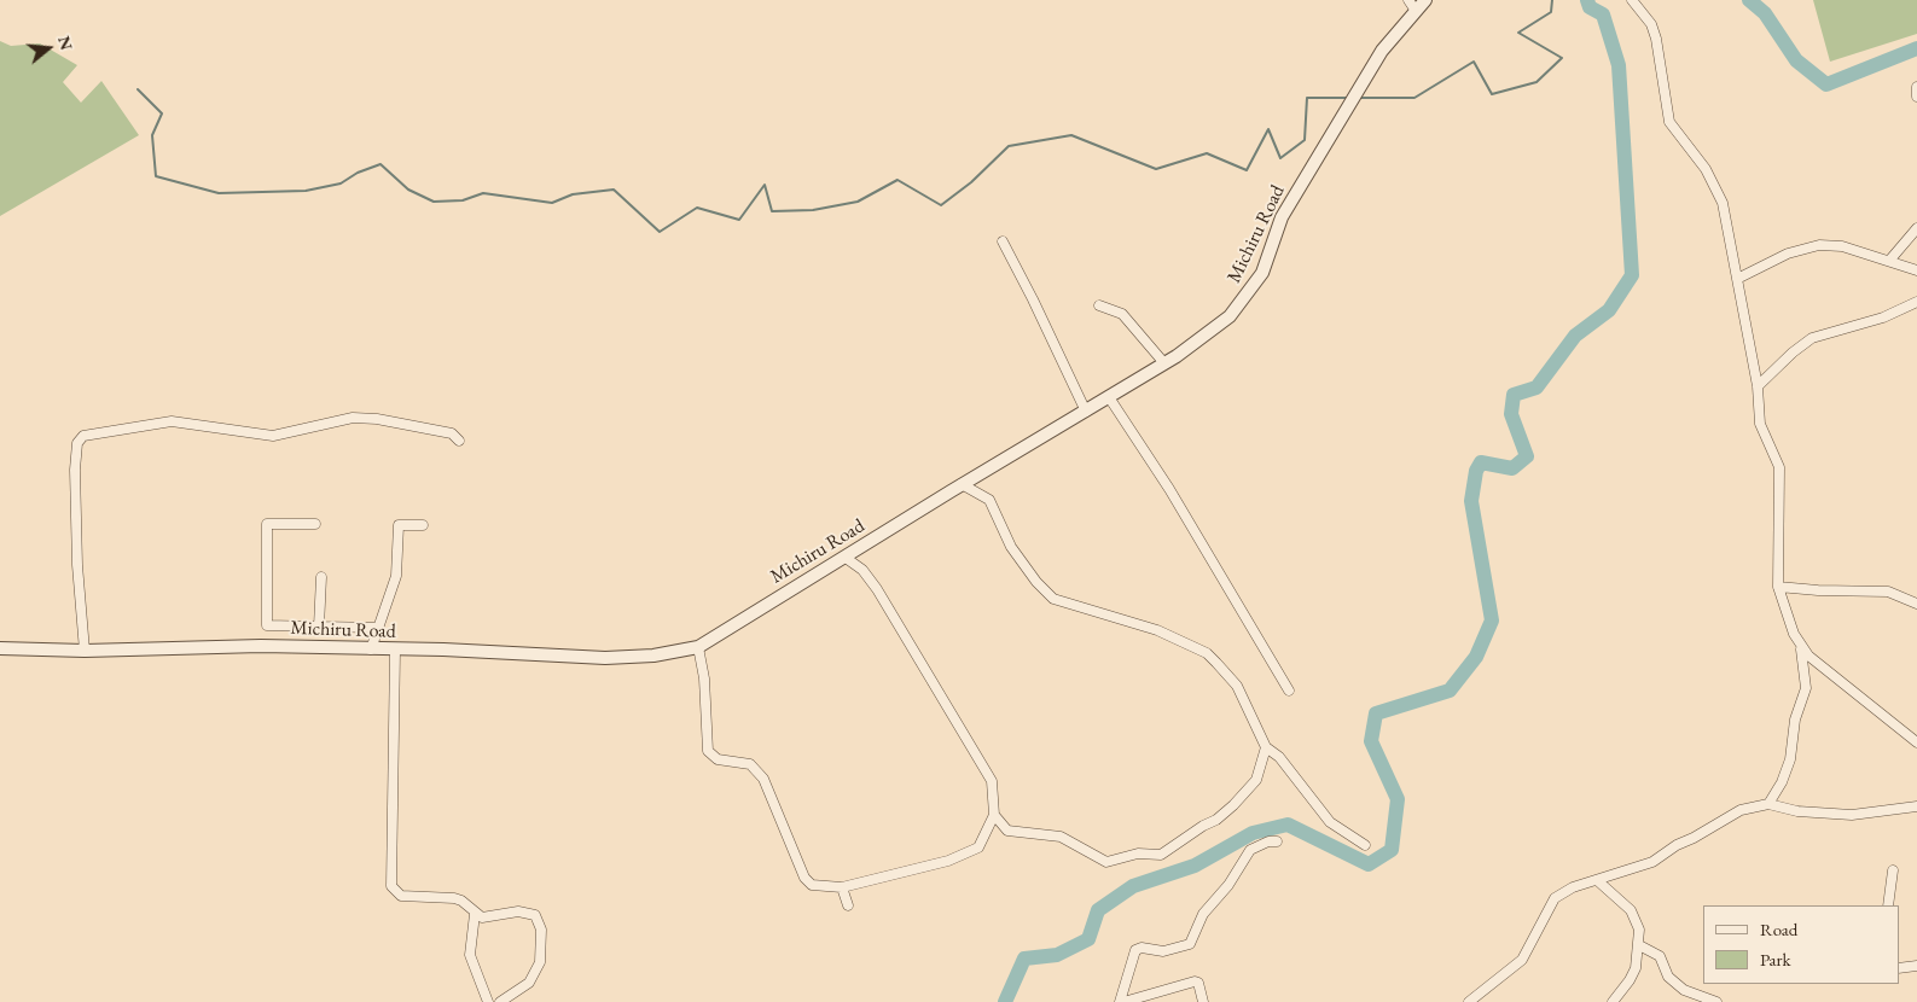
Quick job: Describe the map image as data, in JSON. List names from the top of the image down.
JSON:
{
  "streets": {
    "street": ["Michiru Road"]
  },
  "legend": ["Road", "Park"],
  "north": "right"
}
